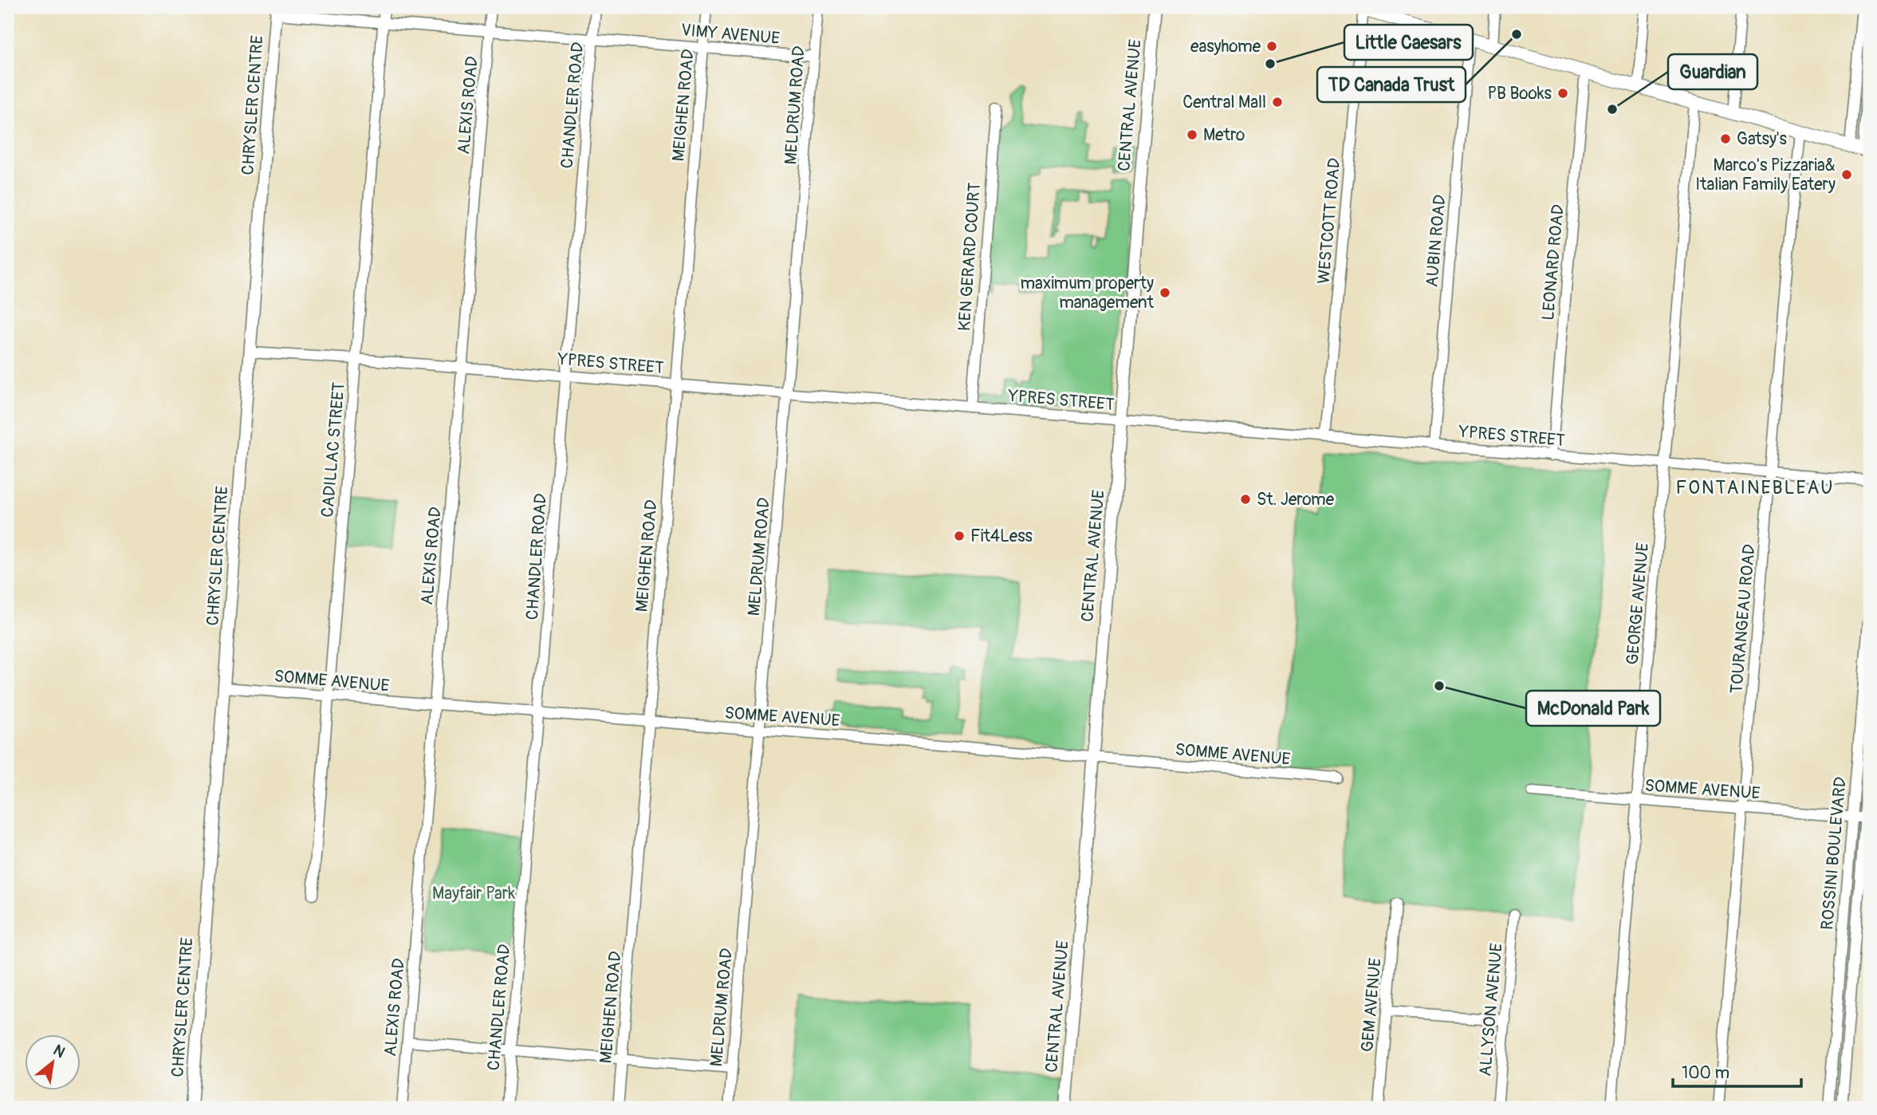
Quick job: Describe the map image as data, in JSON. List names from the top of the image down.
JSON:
{
  "streets": {
    "street": [
      "VIMY AVENUE",
      "CHRYSLER CENTRE",
      "ALEXIS ROAD",
      "CHANDLER ROAD",
      "MEIGHEN ROAD",
      "MELDRUM ROAD",
      "CENTRAL AVENUE",
      "WESTCOTT ROAD",
      "AUBIN ROAD",
      "KEN GERARD COURT",
      "LEONARD ROAD",
      "YPRES STREET",
      "CADILLAC STREET",
      "GEORGE AVENUE",
      "TOURANGEAU ROAD",
      "SOMME AVENUE",
      "ROSSINI BOULEVARD",
      "GEM AVENUE",
      "ALLYSON AVENUE"
    ]
  },
  "crossings": [
    ["VIMY AVENUE", "CHRYSLER CENTRE"],
    ["VIMY AVENUE", "ALEXIS ROAD"],
    ["VIMY AVENUE", "CHANDLER ROAD"],
    ["VIMY AVENUE", "MEIGHEN ROAD"],
    ["VIMY AVENUE", "MELDRUM ROAD"],
    ["VIMY AVENUE", "CADILLAC STREET"],
    ["CHRYSLER CENTRE", "YPRES STREET"],
    ["CHRYSLER CENTRE", "SOMME AVENUE"],
    ["ALEXIS ROAD", "YPRES STREET"],
    ["ALEXIS ROAD", "SOMME AVENUE"],
    ["CHANDLER ROAD", "YPRES STREET"],
    ["CHANDLER ROAD", "SOMME AVENUE"],
    ["MEIGHEN ROAD", "YPRES STREET"],
    ["MEIGHEN ROAD", "SOMME AVENUE"],
    ["MELDRUM ROAD", "YPRES STREET"],
    ["MELDRUM ROAD", "SOMME AVENUE"],
    ["CENTRAL AVENUE", "YPRES STREET"],
    ["CENTRAL AVENUE", "SOMME AVENUE"],
    ["WESTCOTT ROAD", "YPRES STREET"],
    ["AUBIN ROAD", "YPRES STREET"],
    ["KEN GERARD COURT", "YPRES STREET"],
    ["LEONARD ROAD", "YPRES STREET"],
    ["YPRES STREET", "CADILLAC STREET"],
    ["YPRES STREET", "GEORGE AVENUE"],
    ["YPRES STREET", "TOURANGEAU ROAD"],
    ["CADILLAC STREET", "SOMME AVENUE"],
    ["GEORGE AVENUE", "SOMME AVENUE"],
    ["TOURANGEAU ROAD", "SOMME AVENUE"],
    ["SOMME AVENUE", "ROSSINI BOULEVARD"]
  ],
  "districts": ["FONTAINEBLEAU"],
  "parks": ["Mayfair Park"],
  "places": [
    "TD Canada Trust",
    "easyhome",
    "Little Caesars",
    "PB Books",
    "Central Mall",
    "Guardian",
    "Metro",
    "Gatsy's",
    "Marco's Pizzaria& Italian Family Eatery",
    "maximum property management",
    "St. Jerome",
    "Fit4Less",
    "McDonald Park"
  ],
  "scale_bar": "100 m",
  "north": "top right"
}
